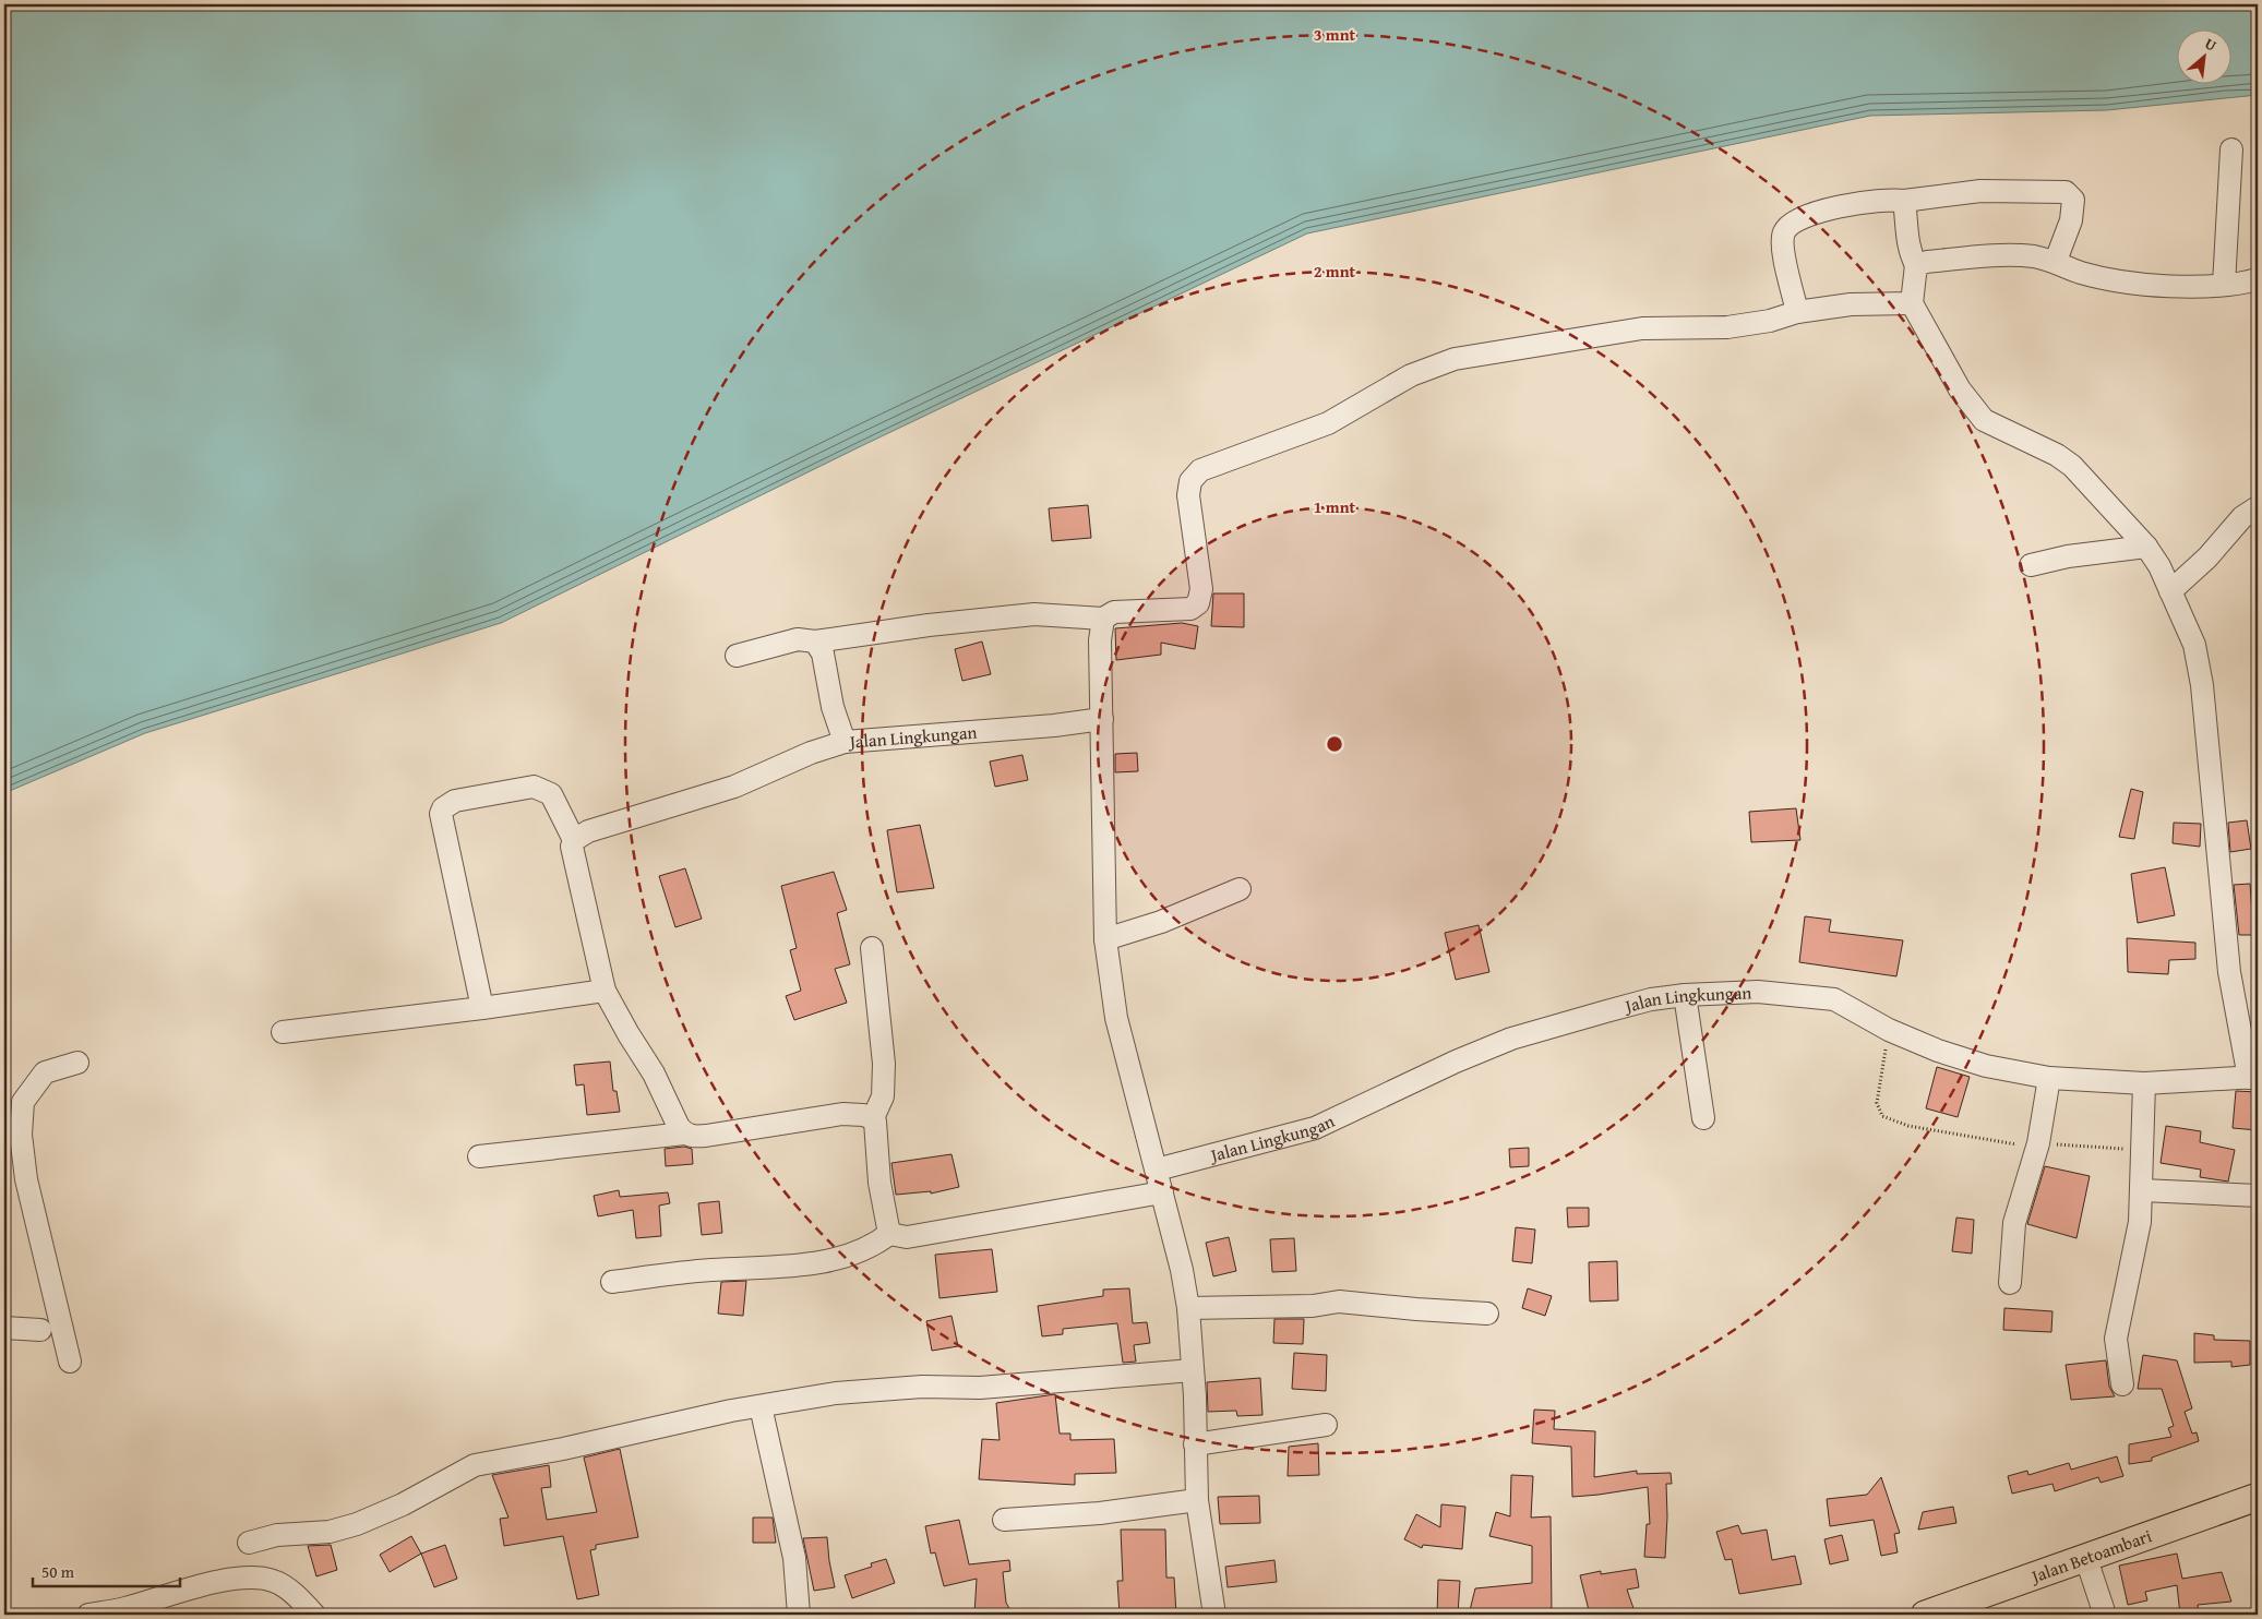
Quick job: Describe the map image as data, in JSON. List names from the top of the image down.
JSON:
{
  "streets": {
    "main road": ["Jalan Betoambari"],
    "street": ["Jalan Lingkungan"]
  },
  "scale_bar": "50 m",
  "north": "top right",
  "rings": ["3 mnt", "2 mnt", "1 mnt"]
}
